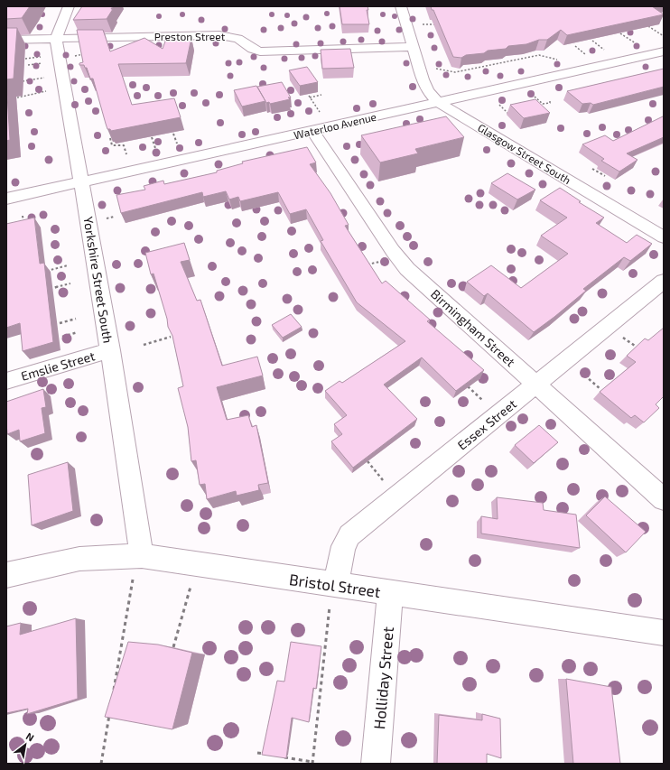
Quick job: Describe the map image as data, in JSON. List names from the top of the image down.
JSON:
{
  "streets": {
    "street": [
      "Preston Street",
      "Waterloo Avenue",
      "Glasgow Street South",
      "Yorkshire Street South",
      "Birmingham Street",
      "Emslie Street",
      "Essex Street",
      "Bristol Street",
      "Holliday Street"
    ]
  },
  "crossings": [
    ["Preston Street", "Glasgow Street South"],
    ["Preston Street", "Yorkshire Street South"],
    ["Waterloo Avenue", "Glasgow Street South"],
    ["Waterloo Avenue", "Yorkshire Street South"],
    ["Waterloo Avenue", "Birmingham Street"],
    ["Yorkshire Street South", "Emslie Street"],
    ["Yorkshire Street South", "Bristol Street"],
    ["Birmingham Street", "Essex Street"],
    ["Essex Street", "Bristol Street"],
    ["Bristol Street", "Holliday Street"]
  ],
  "north": "top right"
}
